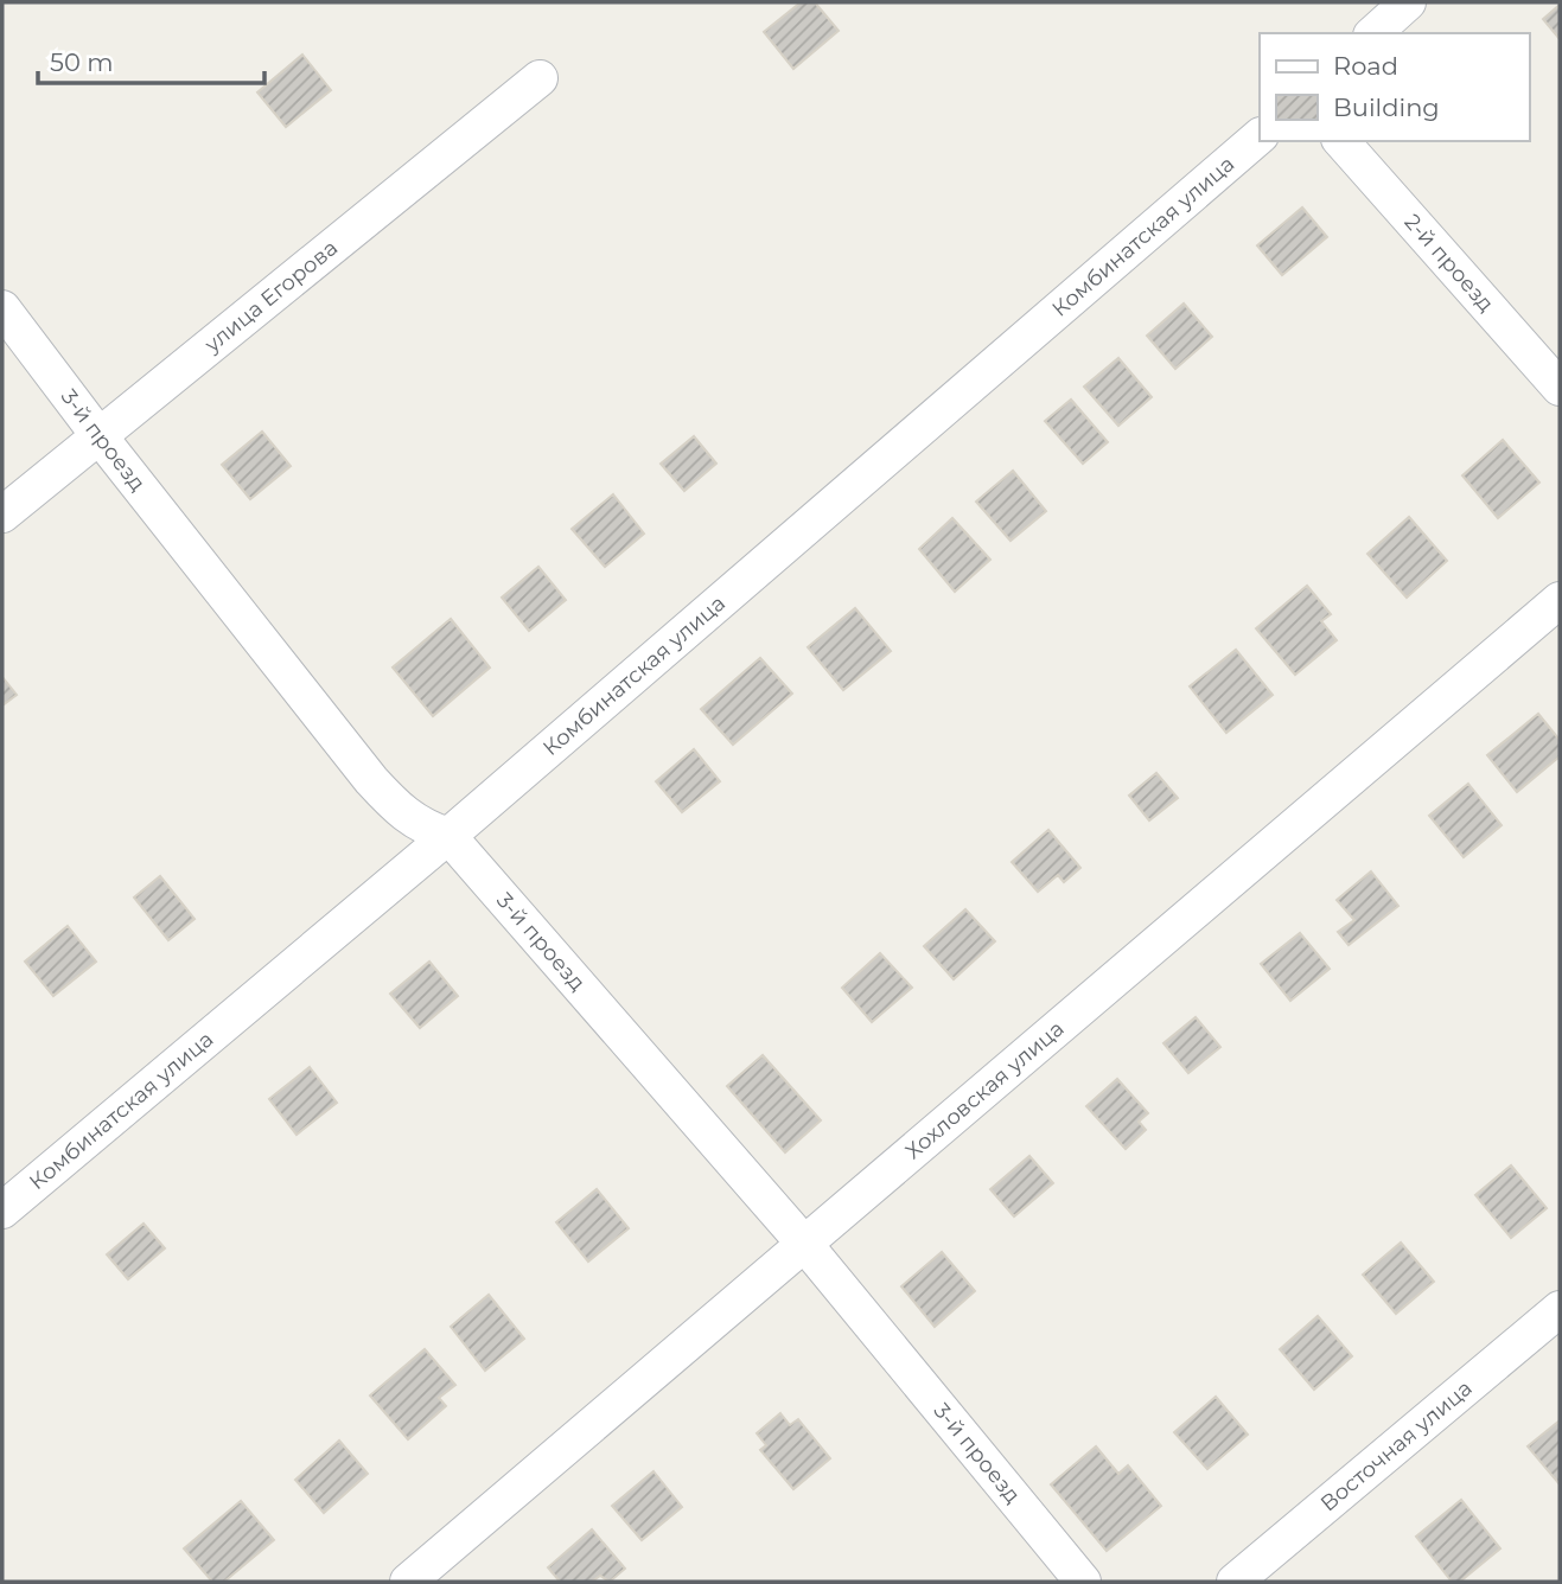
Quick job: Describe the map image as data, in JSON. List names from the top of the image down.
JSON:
{
  "streets": {
    "street": [
      "Комбинатская улица",
      "2-й проезд",
      "улица Егорова",
      "3-й проезд",
      "Хохловская улица",
      "Восточная улица"
    ]
  },
  "crossings": [
    ["Комбинатская улица", "3-й проезд"],
    ["улица Егорова", "3-й проезд"],
    ["3-й проезд", "Хохловская улица"]
  ],
  "legend": ["Road", "Building"],
  "scale_bar": "50 m"
}
